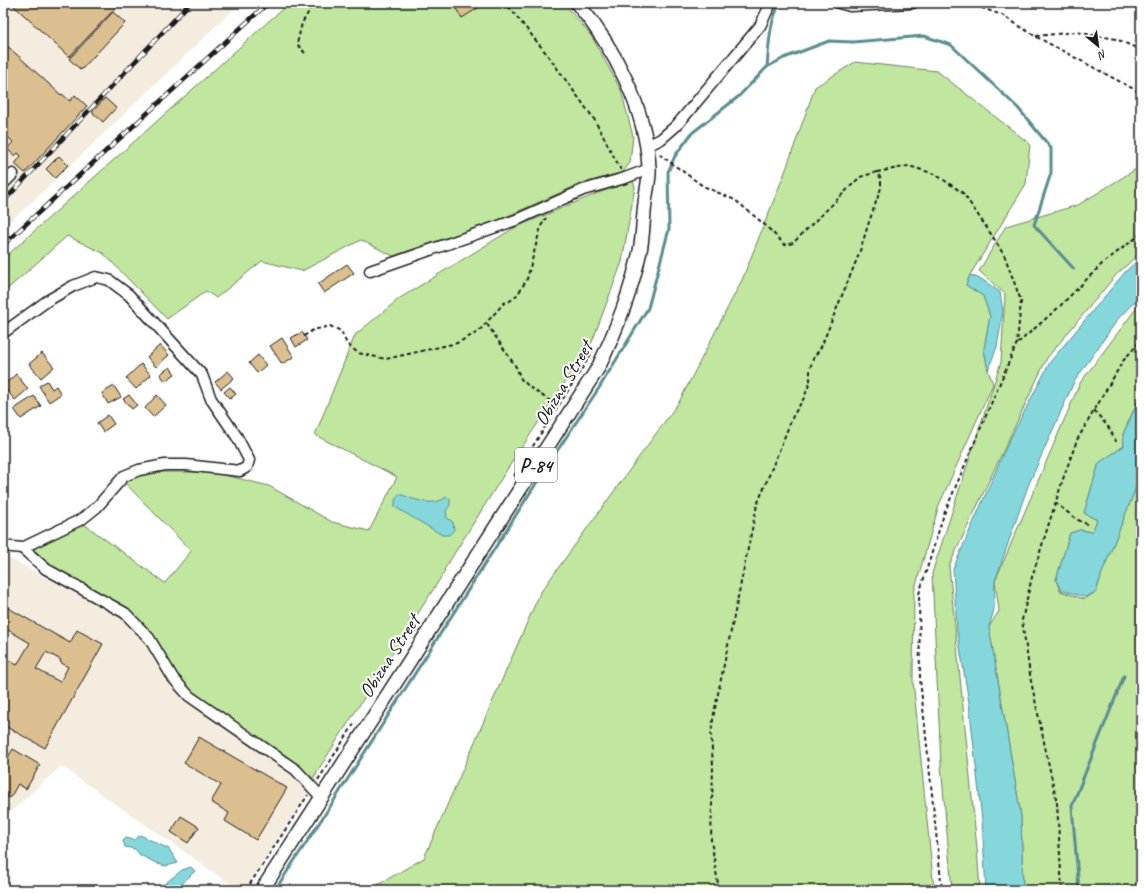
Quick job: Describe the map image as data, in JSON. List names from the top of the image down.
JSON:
{
  "streets": {
    "main road": ["Obizna Street", "Р-84"]
  },
  "north": "bottom right"
}
